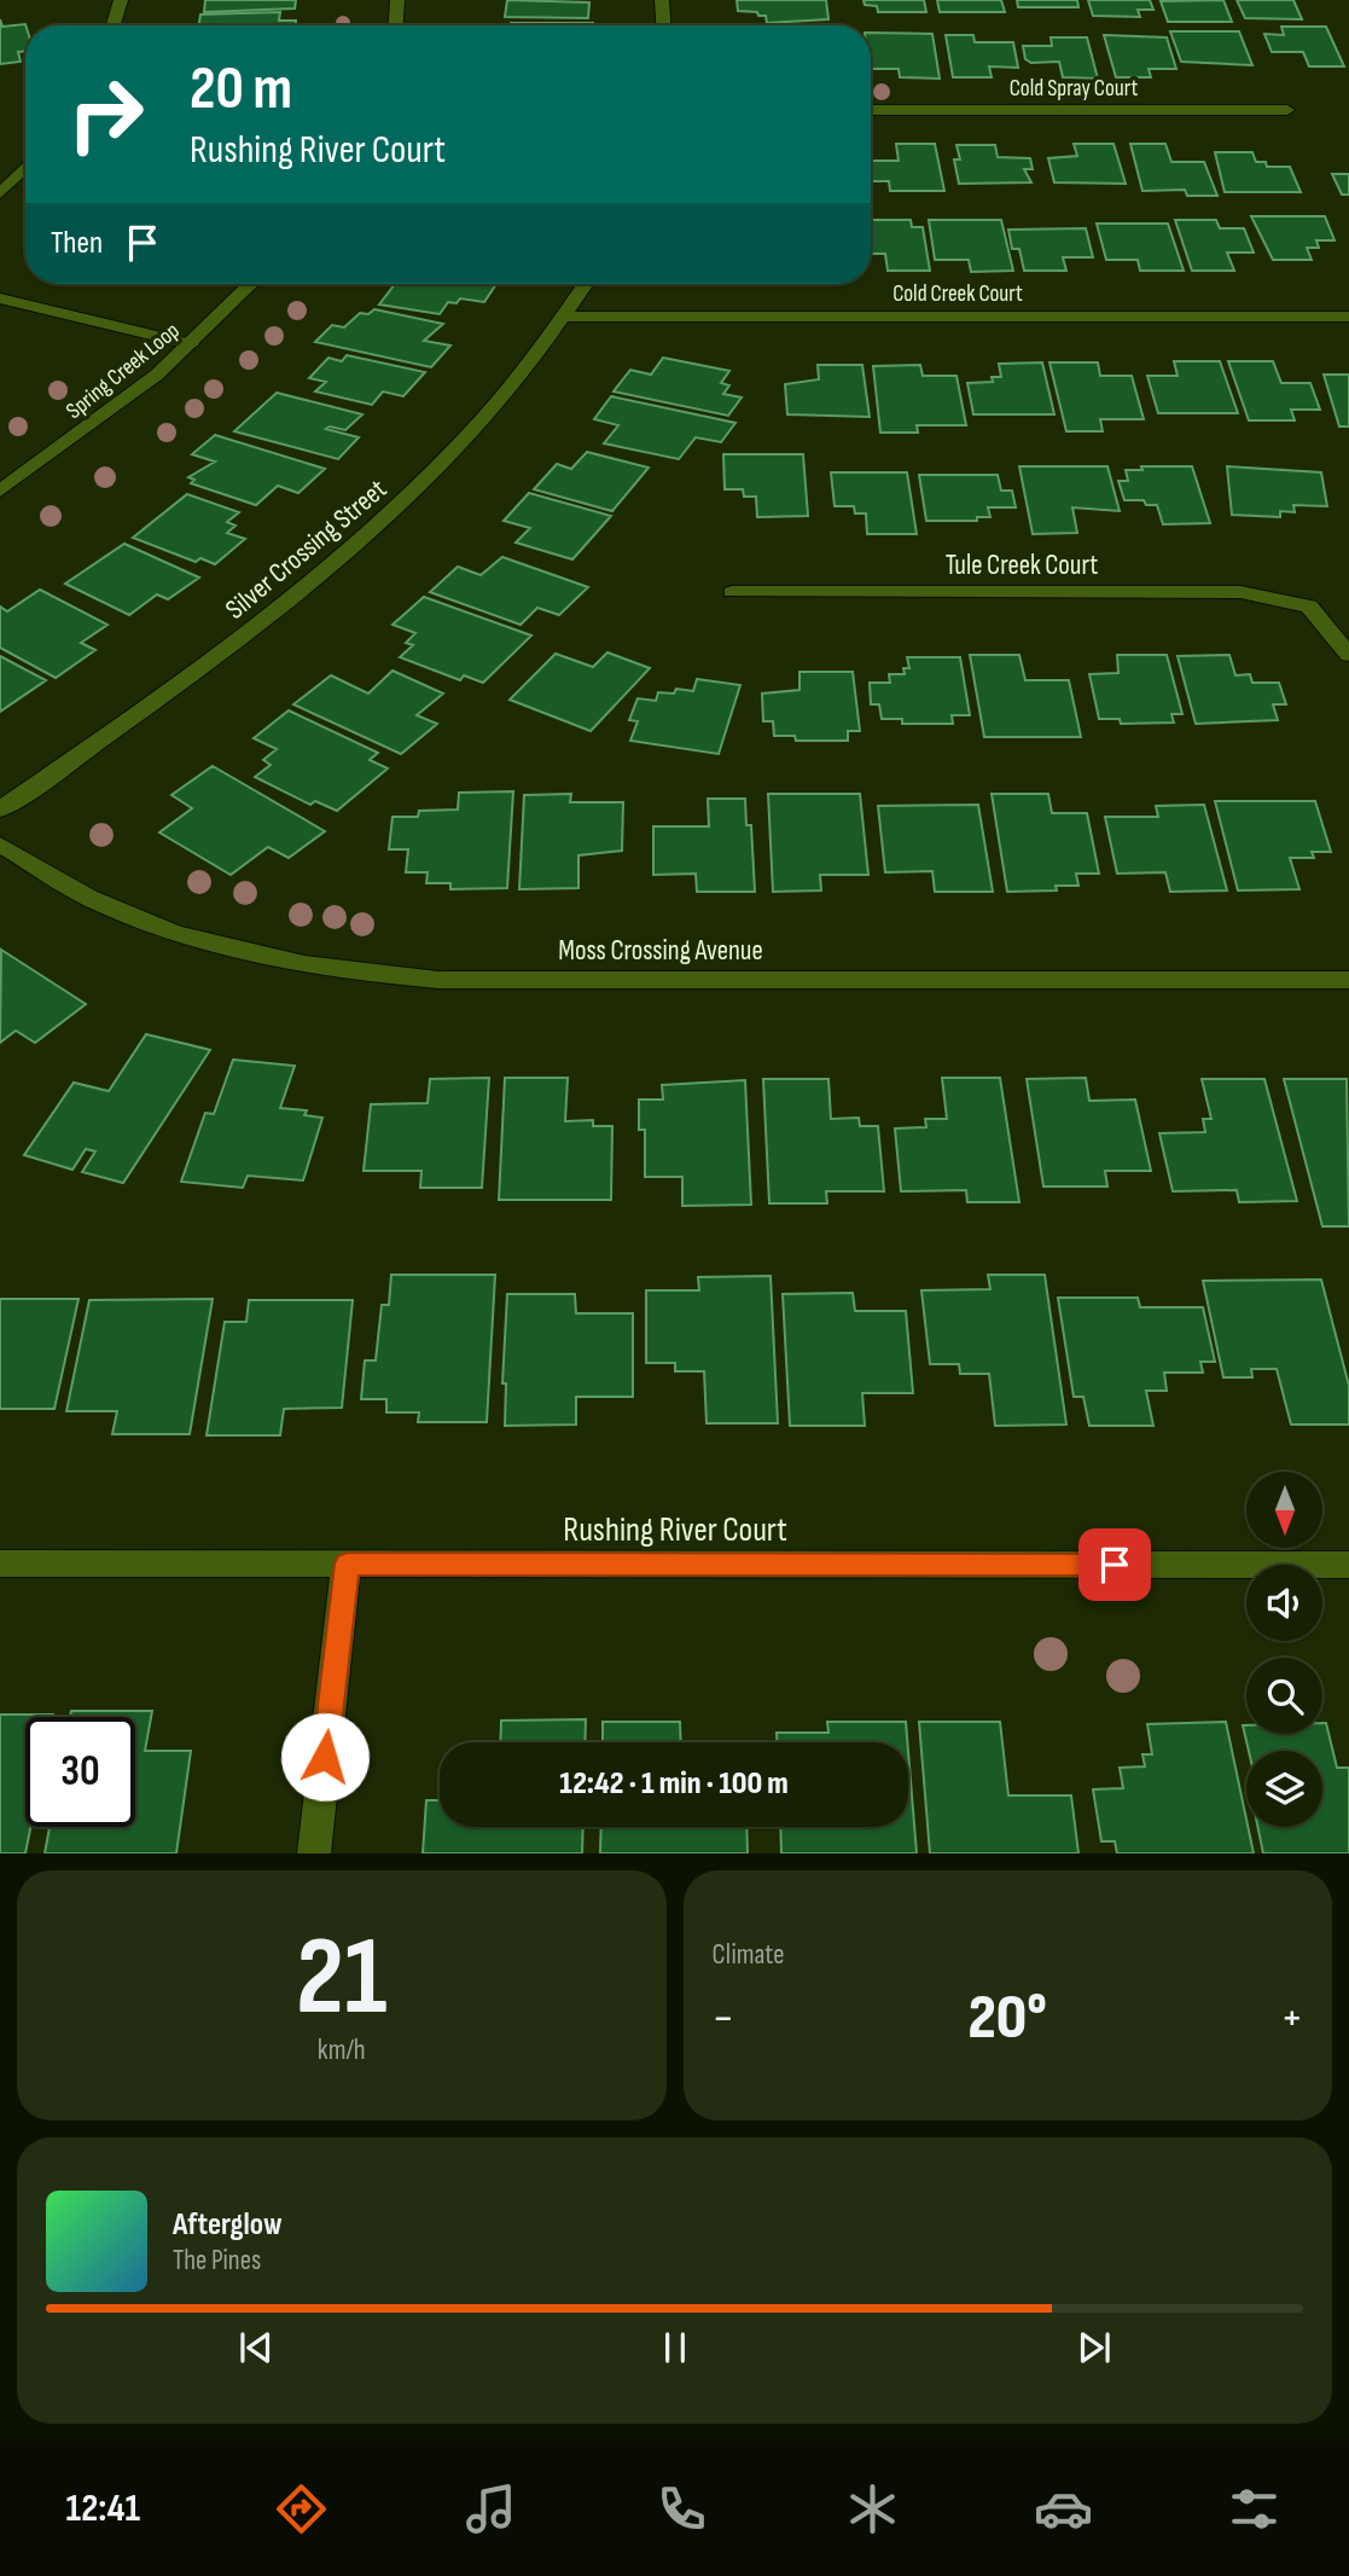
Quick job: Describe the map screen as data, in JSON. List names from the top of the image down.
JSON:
{
  "streets": {
    "street": [
      "Cold Spray Court",
      "Cold Creek Court",
      "Spring Creek Loop",
      "Silver Crossing Street",
      "Tule Creek Court",
      "Moss Crossing Avenue",
      "Rushing River Court"
    ]
  },
  "crossings": [
    ["Cold Creek Court", "Silver Crossing Street"]
  ],
  "north": "bottom",
  "page": {
    "turn": ["20 m", "Rushing River Court"],
    "then": "Then",
    "limit": "30",
    "trip": "12:42 · 1 min · 100 m",
    "tile": [
      ["21", "km/h"],
      "Climate"
    ],
    "heat": ["−", "20°", "+"],
    "song": ["Afterglow", "The Pines"],
    "tabs": "12:41"
  }
}
